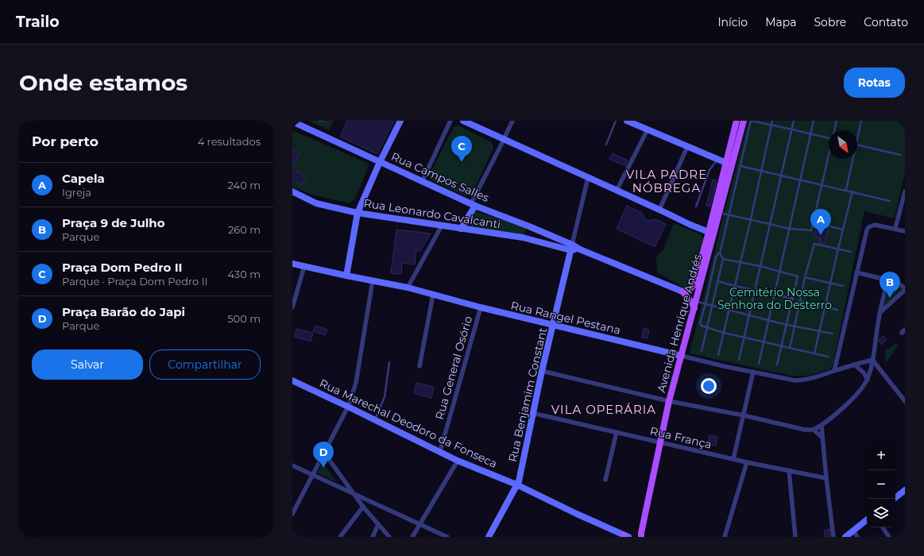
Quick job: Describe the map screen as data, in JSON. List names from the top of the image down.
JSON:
{
  "streets": {
    "main road": ["Avenida Henrique Andrés"],
    "street": [
      "Rua Campos Salles",
      "Rua Leonardo Cavalcanti",
      "Rua Rangel Pestana",
      "Rua General Osório",
      "Rua Benjamim Constant",
      "Rua Marechal Deodoro da Fonseca",
      "Rua França"
    ]
  },
  "crossings": [
    ["Rua Campos Salles", "Rua Leonardo Cavalcanti"],
    ["Rua Campos Salles", "Avenida Henrique Andrés"],
    ["Rua Campos Salles", "Rua Benjamim Constant"],
    ["Rua Leonardo Cavalcanti", "Rua Benjamim Constant"],
    ["Rua Rangel Pestana", "Avenida Henrique Andrés"],
    ["Rua Rangel Pestana", "Rua General Osório"],
    ["Rua Rangel Pestana", "Rua Benjamim Constant"],
    ["Avenida Henrique Andrés", "Rua França"],
    ["Rua General Osório", "Rua Marechal Deodoro da Fonseca"],
    ["Rua Benjamim Constant", "Rua Marechal Deodoro da Fonseca"],
    ["Rua Benjamim Constant", "Rua França"]
  ],
  "districts": ["VILA PADRE NÓBREGA", "VILA OPERÁRIA"],
  "parks": ["Cemitério Nossa Senhora do Desterro"],
  "north": "bottom right",
  "page": {
    "header": "Trailo",
    "nav": [
      "Início",
      "Mapa",
      "Sobre",
      "Contato"
    ],
    "buttons": [
      "Rotas",
      ["Salvar", "Compartilhar"]
    ],
    "title": "Onde estamos",
    "heading": ["Por perto", "4 resultados"],
    "pins": [
      "C",
      "A",
      "B",
      "D"
    ],
    "list": [
      {
        "mark": "A",
        "name": "Capela",
        "note": "Igreja",
        "value": "240 m"
      },
      {
        "mark": "B",
        "name": "Praça 9 de Julho",
        "note": "Parque",
        "value": "260 m"
      },
      {
        "mark": "C",
        "name": "Praça Dom Pedro II",
        "note": "Parque · Praça Dom Pedro II",
        "value": "430 m"
      },
      {
        "mark": "D",
        "name": "Praça Barão do Japi",
        "note": "Parque",
        "value": "500 m"
      }
    ],
    "map_buttons": ["+", "−"]
  }
}
